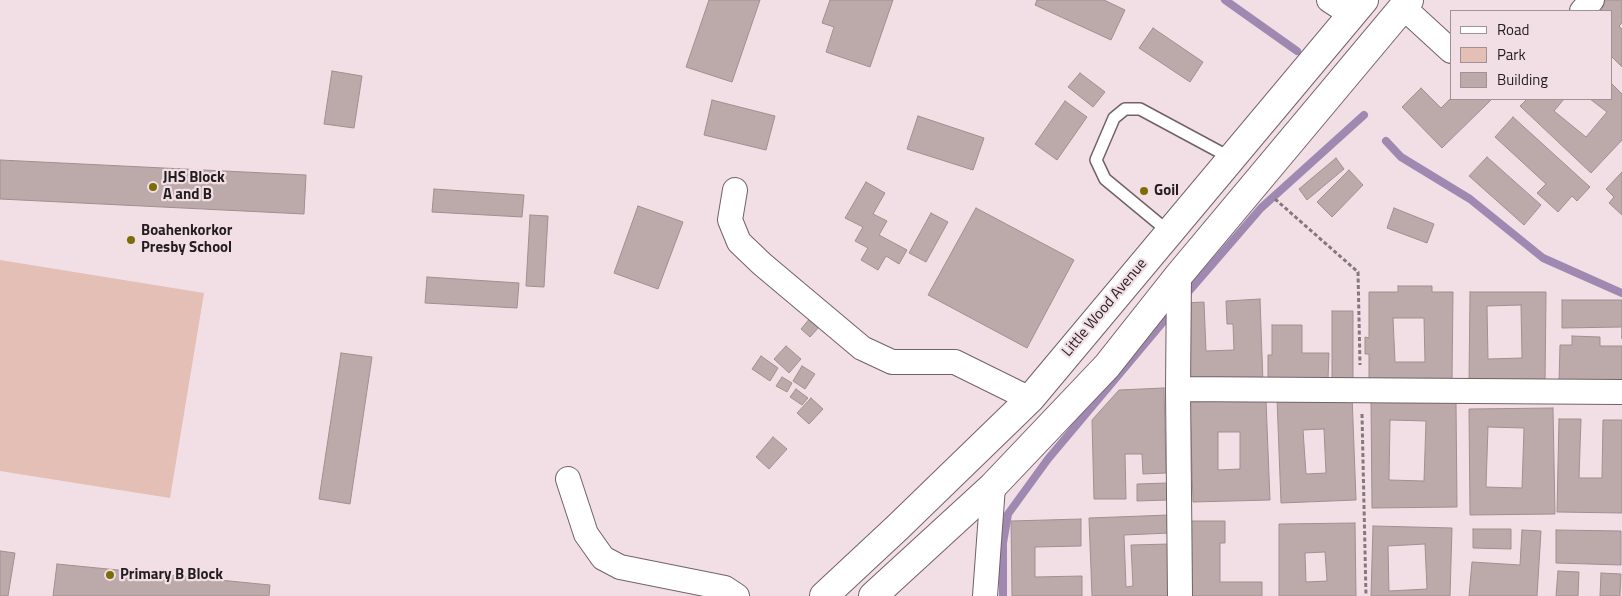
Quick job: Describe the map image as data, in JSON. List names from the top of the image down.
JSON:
{
  "streets": {
    "highway": ["Little Wood Avenue"]
  },
  "places": [
    "JHS Block A and B",
    "Goil",
    "Boahenkorkor Presby School",
    "Primary B Block"
  ],
  "legend": ["Road", "Park", "Building"]
}
